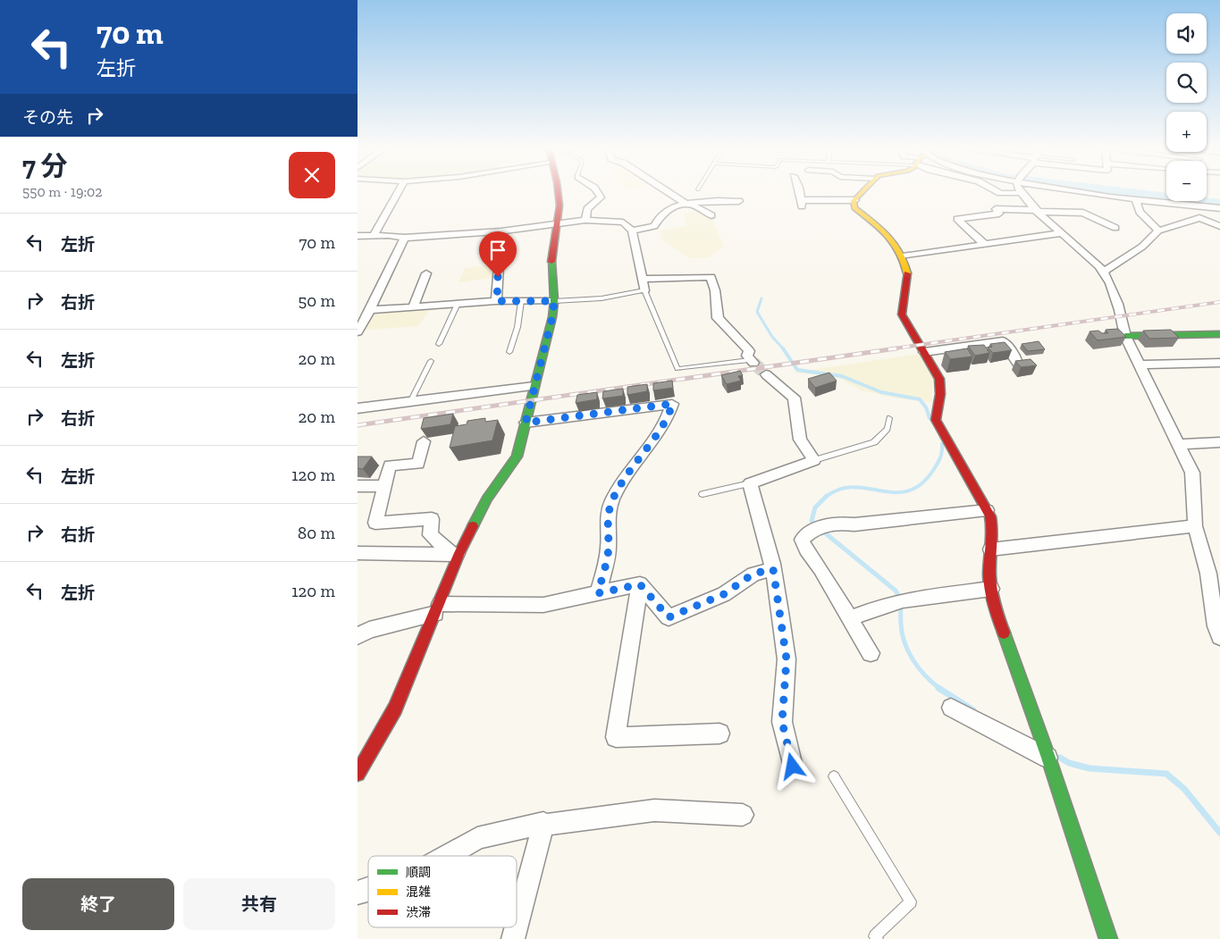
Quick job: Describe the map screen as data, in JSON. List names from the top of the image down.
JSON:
{
  "legend": ["順調", "混雑", "渋滞"],
  "page": {
    "turn": ["70 m", "左折"],
    "map_buttons": ["+", "−"],
    "then": "その先",
    "heading": ["7 分", "550 m · 19:02"],
    "list": [
      {
        "name": "左折",
        "value": "70 m"
      },
      {
        "name": "右折",
        "value": "50 m"
      },
      {
        "name": "左折",
        "value": "20 m"
      },
      {
        "name": "右折",
        "value": "20 m"
      },
      {
        "name": "左折",
        "value": "120 m"
      },
      {
        "name": "右折",
        "value": "80 m"
      },
      {
        "name": "左折",
        "value": "120 m"
      }
    ],
    "buttons": ["終了", "共有"]
  }
}
